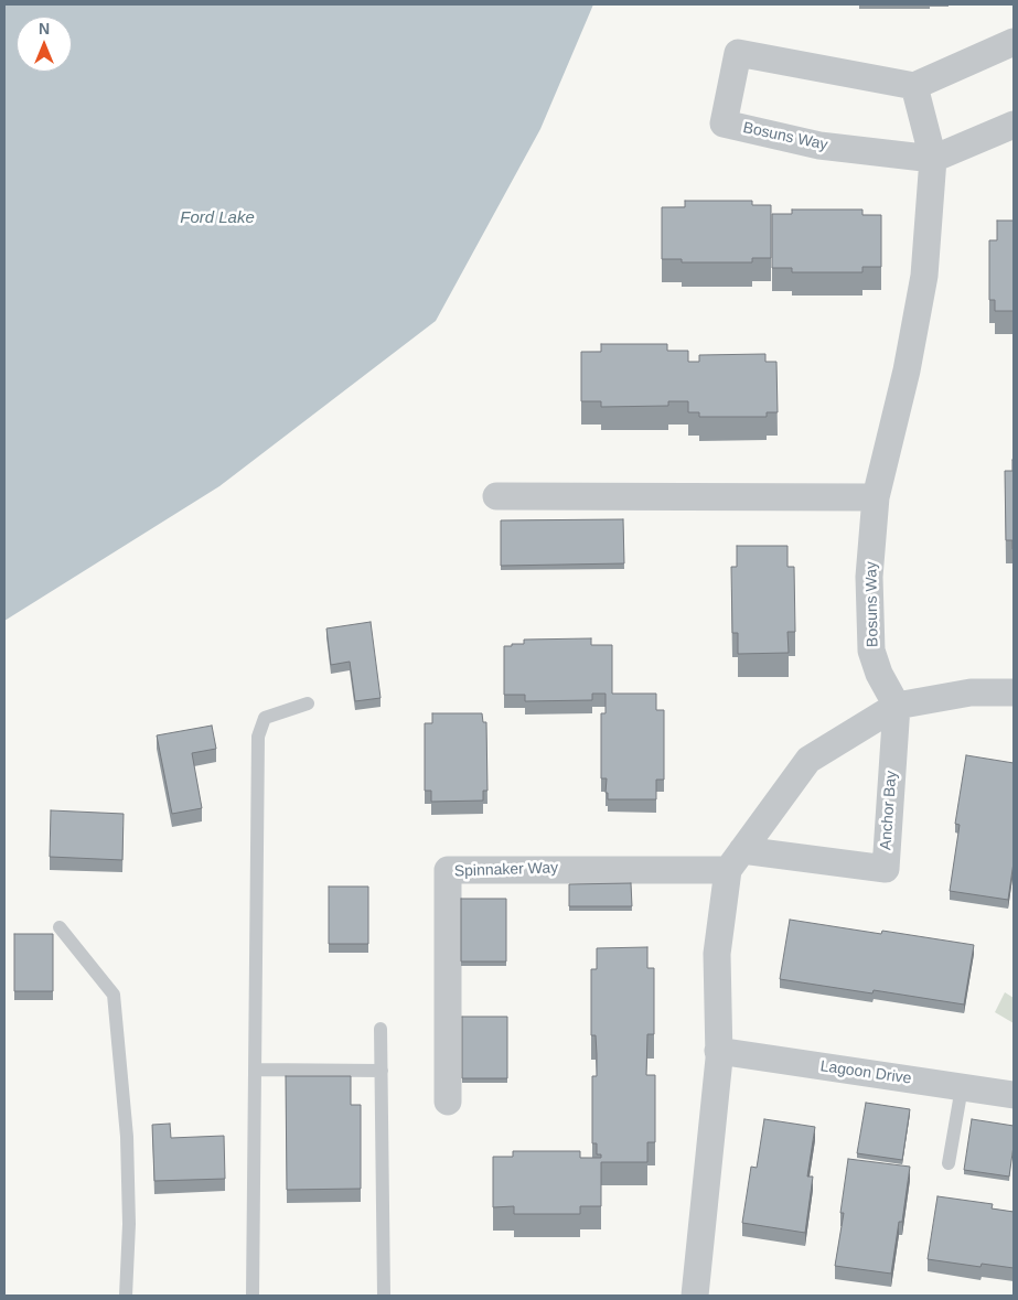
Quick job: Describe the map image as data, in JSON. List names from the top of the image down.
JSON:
{
  "streets": {
    "street": [
      "Bosuns Way",
      "Anchor Bay",
      "Spinnaker Way",
      "Lagoon Drive"
    ]
  },
  "crossings": [
    ["Bosuns Way", "Anchor Bay"],
    ["Anchor Bay", "Spinnaker Way"]
  ],
  "water": ["Ford Lake"],
  "north": "top"
}
